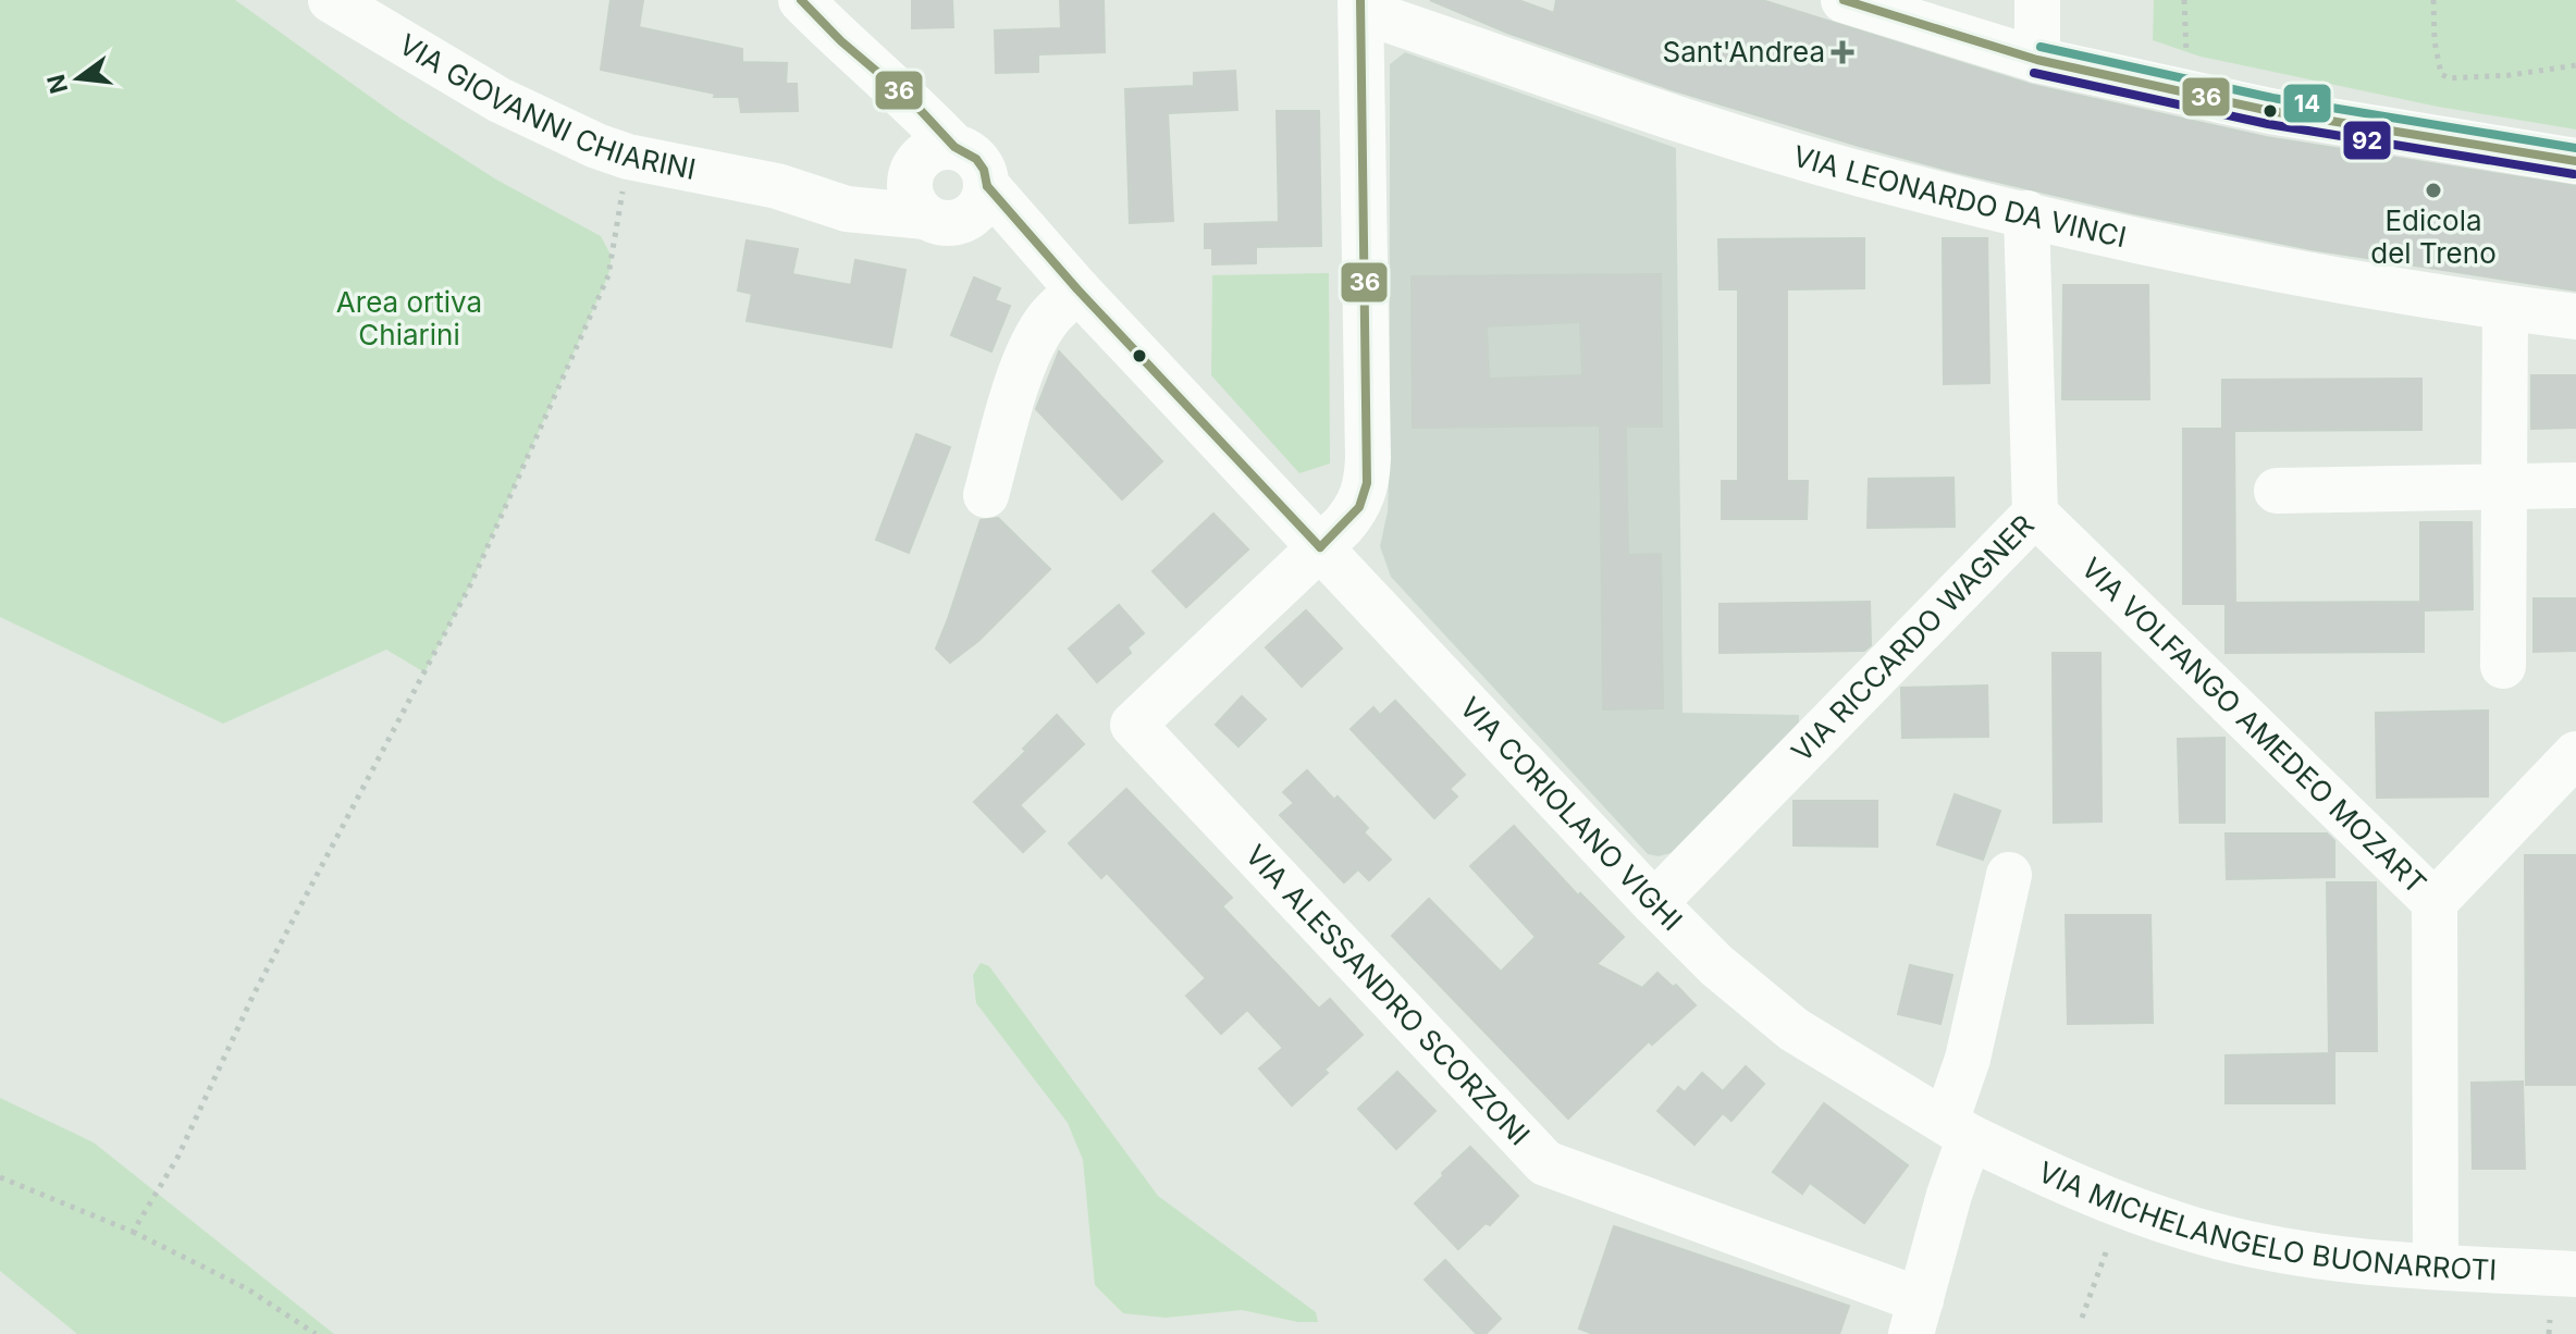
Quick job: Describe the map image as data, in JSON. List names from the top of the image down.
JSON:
{
  "streets": {
    "street": [
      "VIA GIOVANNI CHIARINI",
      "VIA LEONARDO DA VINCI",
      "VIA RICCARDO WAGNER",
      "VIA VOLFANGO AMEDEO MOZART",
      "VIA CORIOLANO VIGHI",
      "VIA ALESSANDRO SCORZONI",
      "VIA MICHELANGELO BUONARROTI"
    ]
  },
  "crossings": [
    ["VIA GIOVANNI CHIARINI", "VIA CORIOLANO VIGHI"],
    ["VIA LEONARDO DA VINCI", "VIA RICCARDO WAGNER"],
    ["VIA RICCARDO WAGNER", "VIA VOLFANGO AMEDEO MOZART"],
    ["VIA RICCARDO WAGNER", "VIA CORIOLANO VIGHI"],
    ["VIA VOLFANGO AMEDEO MOZART", "VIA MICHELANGELO BUONARROTI"],
    ["VIA CORIOLANO VIGHI", "VIA ALESSANDRO SCORZONI"],
    ["VIA CORIOLANO VIGHI", "VIA MICHELANGELO BUONARROTI"]
  ],
  "parks": ["Area ortiva Chiarini"],
  "places": {
    "health": ["Sant'Andrea"],
    "other": ["Edicola del Treno"]
  },
  "lines": ["transit line 36", "transit line 14", "transit line 92"],
  "north": "left"
}
